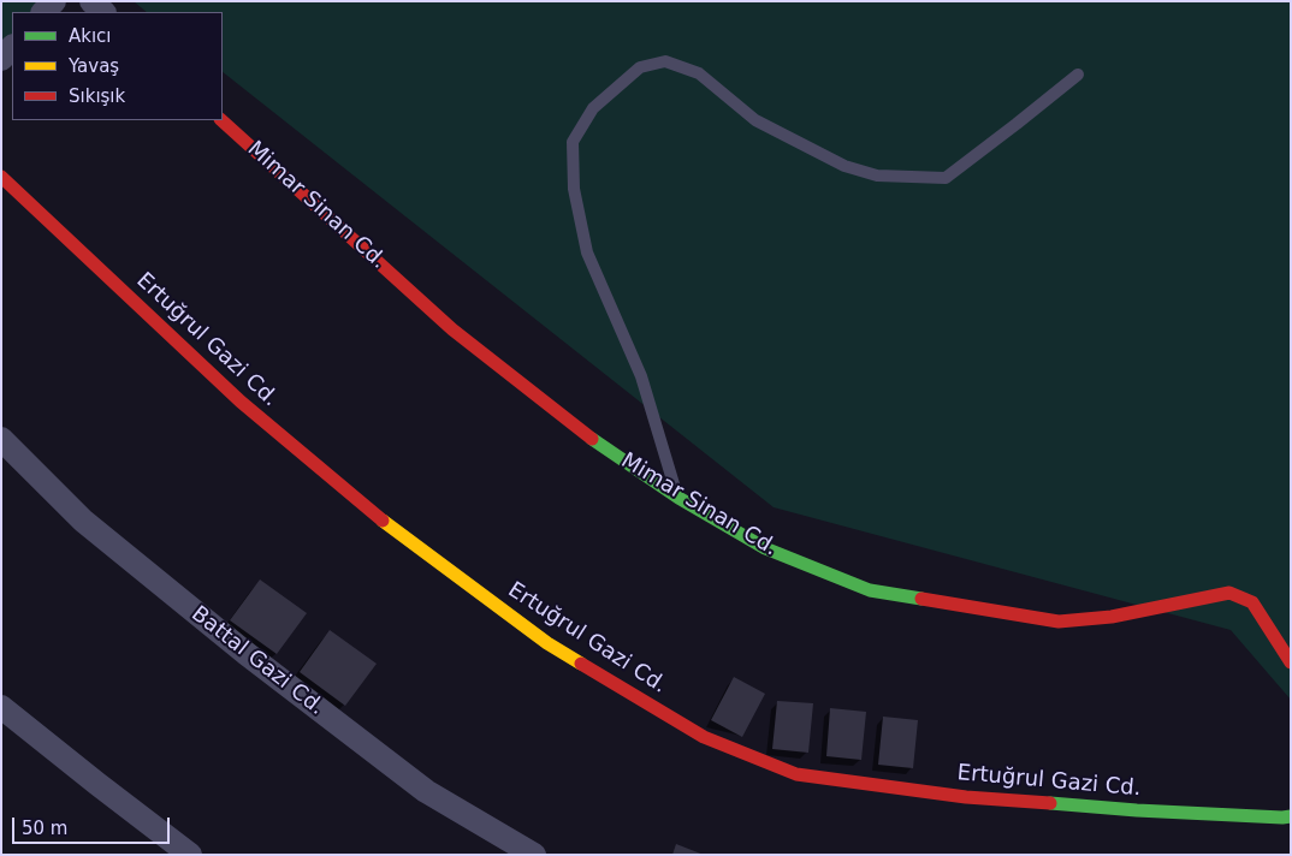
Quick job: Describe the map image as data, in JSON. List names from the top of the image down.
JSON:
{
  "streets": {
    "street": ["Mimar Sinan Cd.", "Ertuğrul Gazi Cd.", "Battal Gazi Cd."]
  },
  "legend": ["Akıcı", "Yavaş", "Sıkışık"],
  "scale_bar": "50 m"
}
